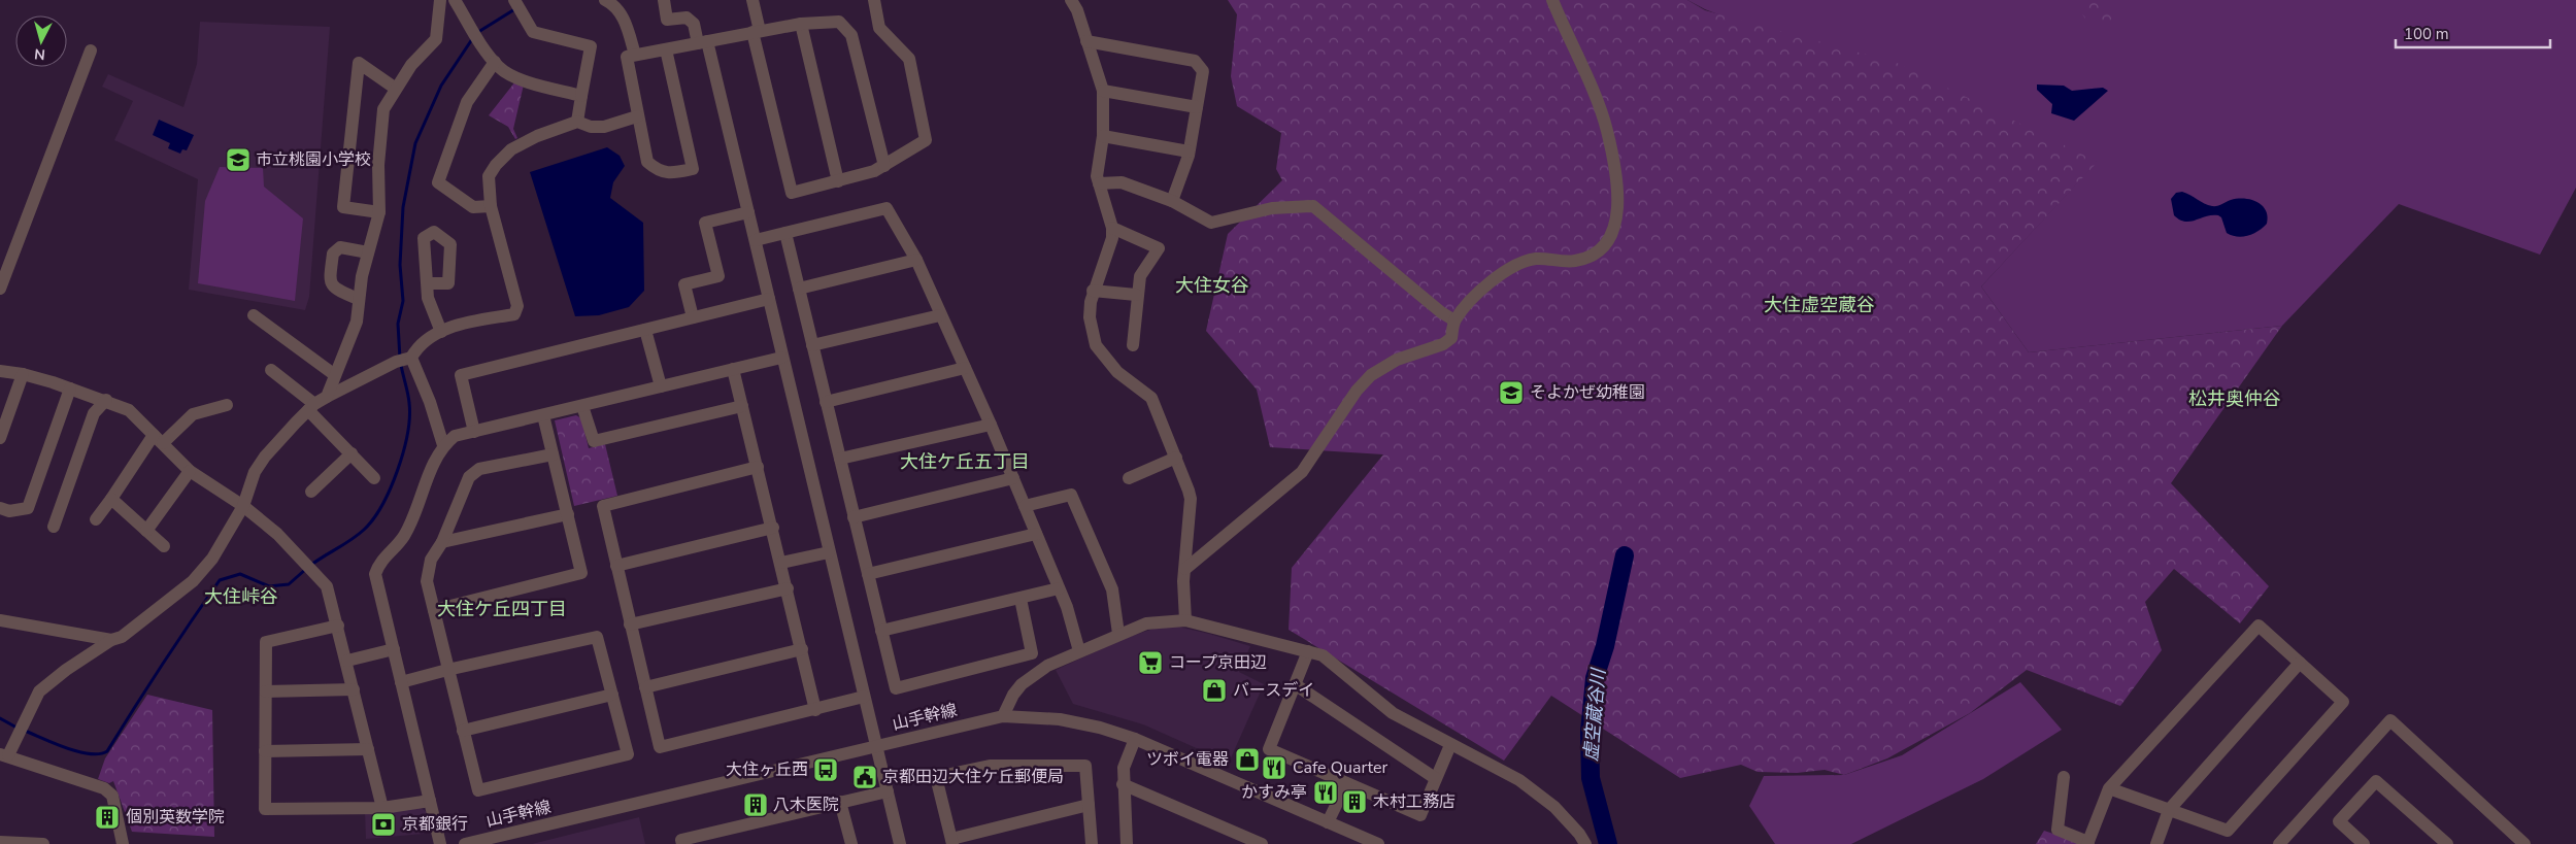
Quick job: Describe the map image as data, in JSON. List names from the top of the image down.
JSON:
{
  "streets": {
    "street": ["山手幹線"]
  },
  "districts": [
    "大住女谷",
    "大住虚空蔵谷",
    "松井奥仲谷",
    "大住ケ丘五丁目",
    "大住峠谷",
    "大住ケ丘四丁目"
  ],
  "water": ["虚空蔵谷川"],
  "places": {
    "school or university": ["市立桃園小学校", "そよかぜ幼稚園"],
    "supermarket": ["コープ京田辺"],
    "shop": ["バースデイ", "ツボイ電器"],
    "restaurant": ["Cafe Quarter", "かすみ亭"],
    "bus stop": ["大住ヶ丘西"],
    "public building": ["京都田辺大住ケ丘郵便局"],
    "building": ["木村工務店", "八木医院", "個別英数学院"],
    "bank": ["京都銀行"]
  },
  "scale_bar": "100 m",
  "north": "bottom"
}
